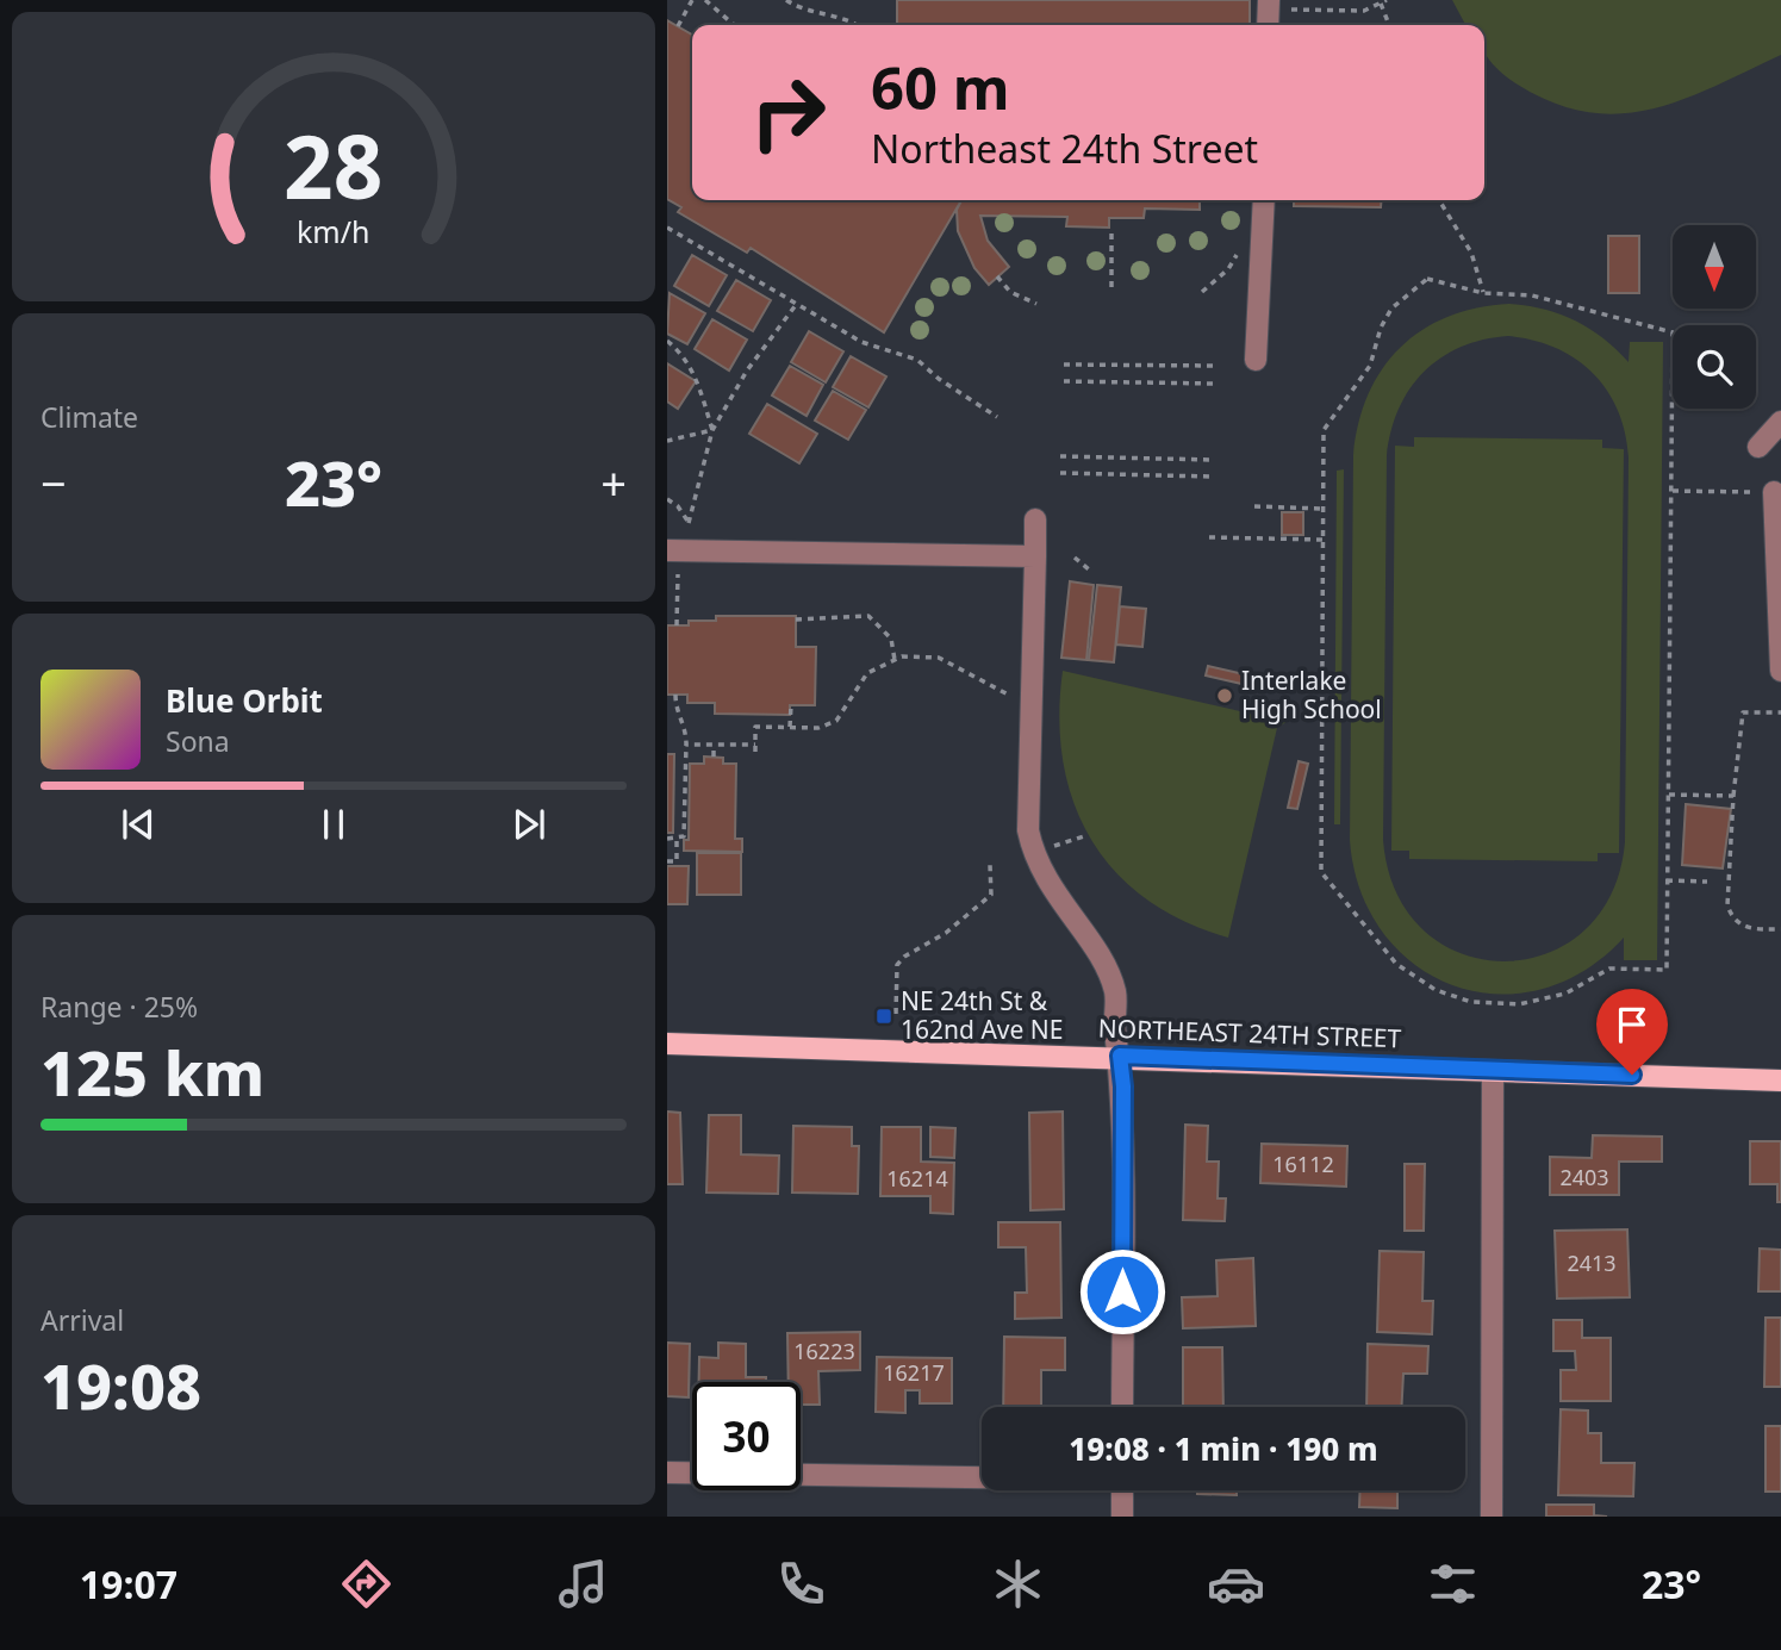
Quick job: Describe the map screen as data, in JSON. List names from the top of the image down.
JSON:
{
  "streets": {
    "main road": ["NORTHEAST 24TH STREET"]
  },
  "places": {
    "other": ["Interlake High School"],
    "transit": ["NE 24th St & 162nd Ave NE"]
  },
  "house_numbers": [
    "16112",
    "2403",
    "16214",
    "2413",
    "16223",
    "16217"
  ],
  "north": "bottom",
  "page": {
    "turn": ["60 m", "Northeast 24th Street"],
    "tile": [
      "Climate",
      ["Range · 25%", "125 km"],
      ["Arrival", "19:08"]
    ],
    "heat": ["−", "23°", "+"],
    "song": ["Blue Orbit", "Sona"],
    "limit": "30",
    "trip": "19:08 · 1 min · 190 m",
    "tabs": ["19:07", "23°"],
    "gauge": ["28", "km/h"]
  }
}
